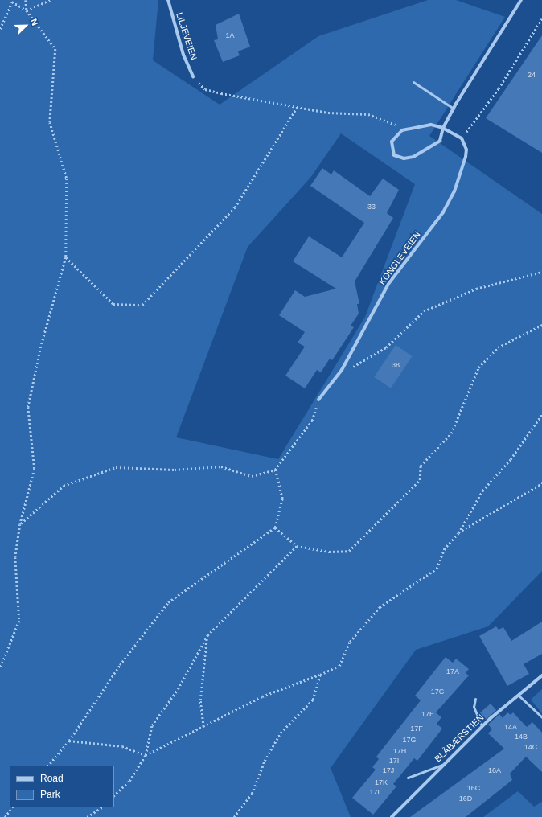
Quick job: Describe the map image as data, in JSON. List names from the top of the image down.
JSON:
{
  "streets": {
    "street": ["LILJEVEIEN", "KONGLEVEIEN", "BLÅBÆRSTIEN"]
  },
  "house_numbers": [
    "1A",
    "24",
    "33",
    "38",
    "17A",
    "17C",
    "17E",
    "14A",
    "17F",
    "14B",
    "17G",
    "14C",
    "17H",
    "17I",
    "17J",
    "16A",
    "17K",
    "16C",
    "17L",
    "16D"
  ],
  "legend": ["Road", "Park"],
  "north": "top right"
}
